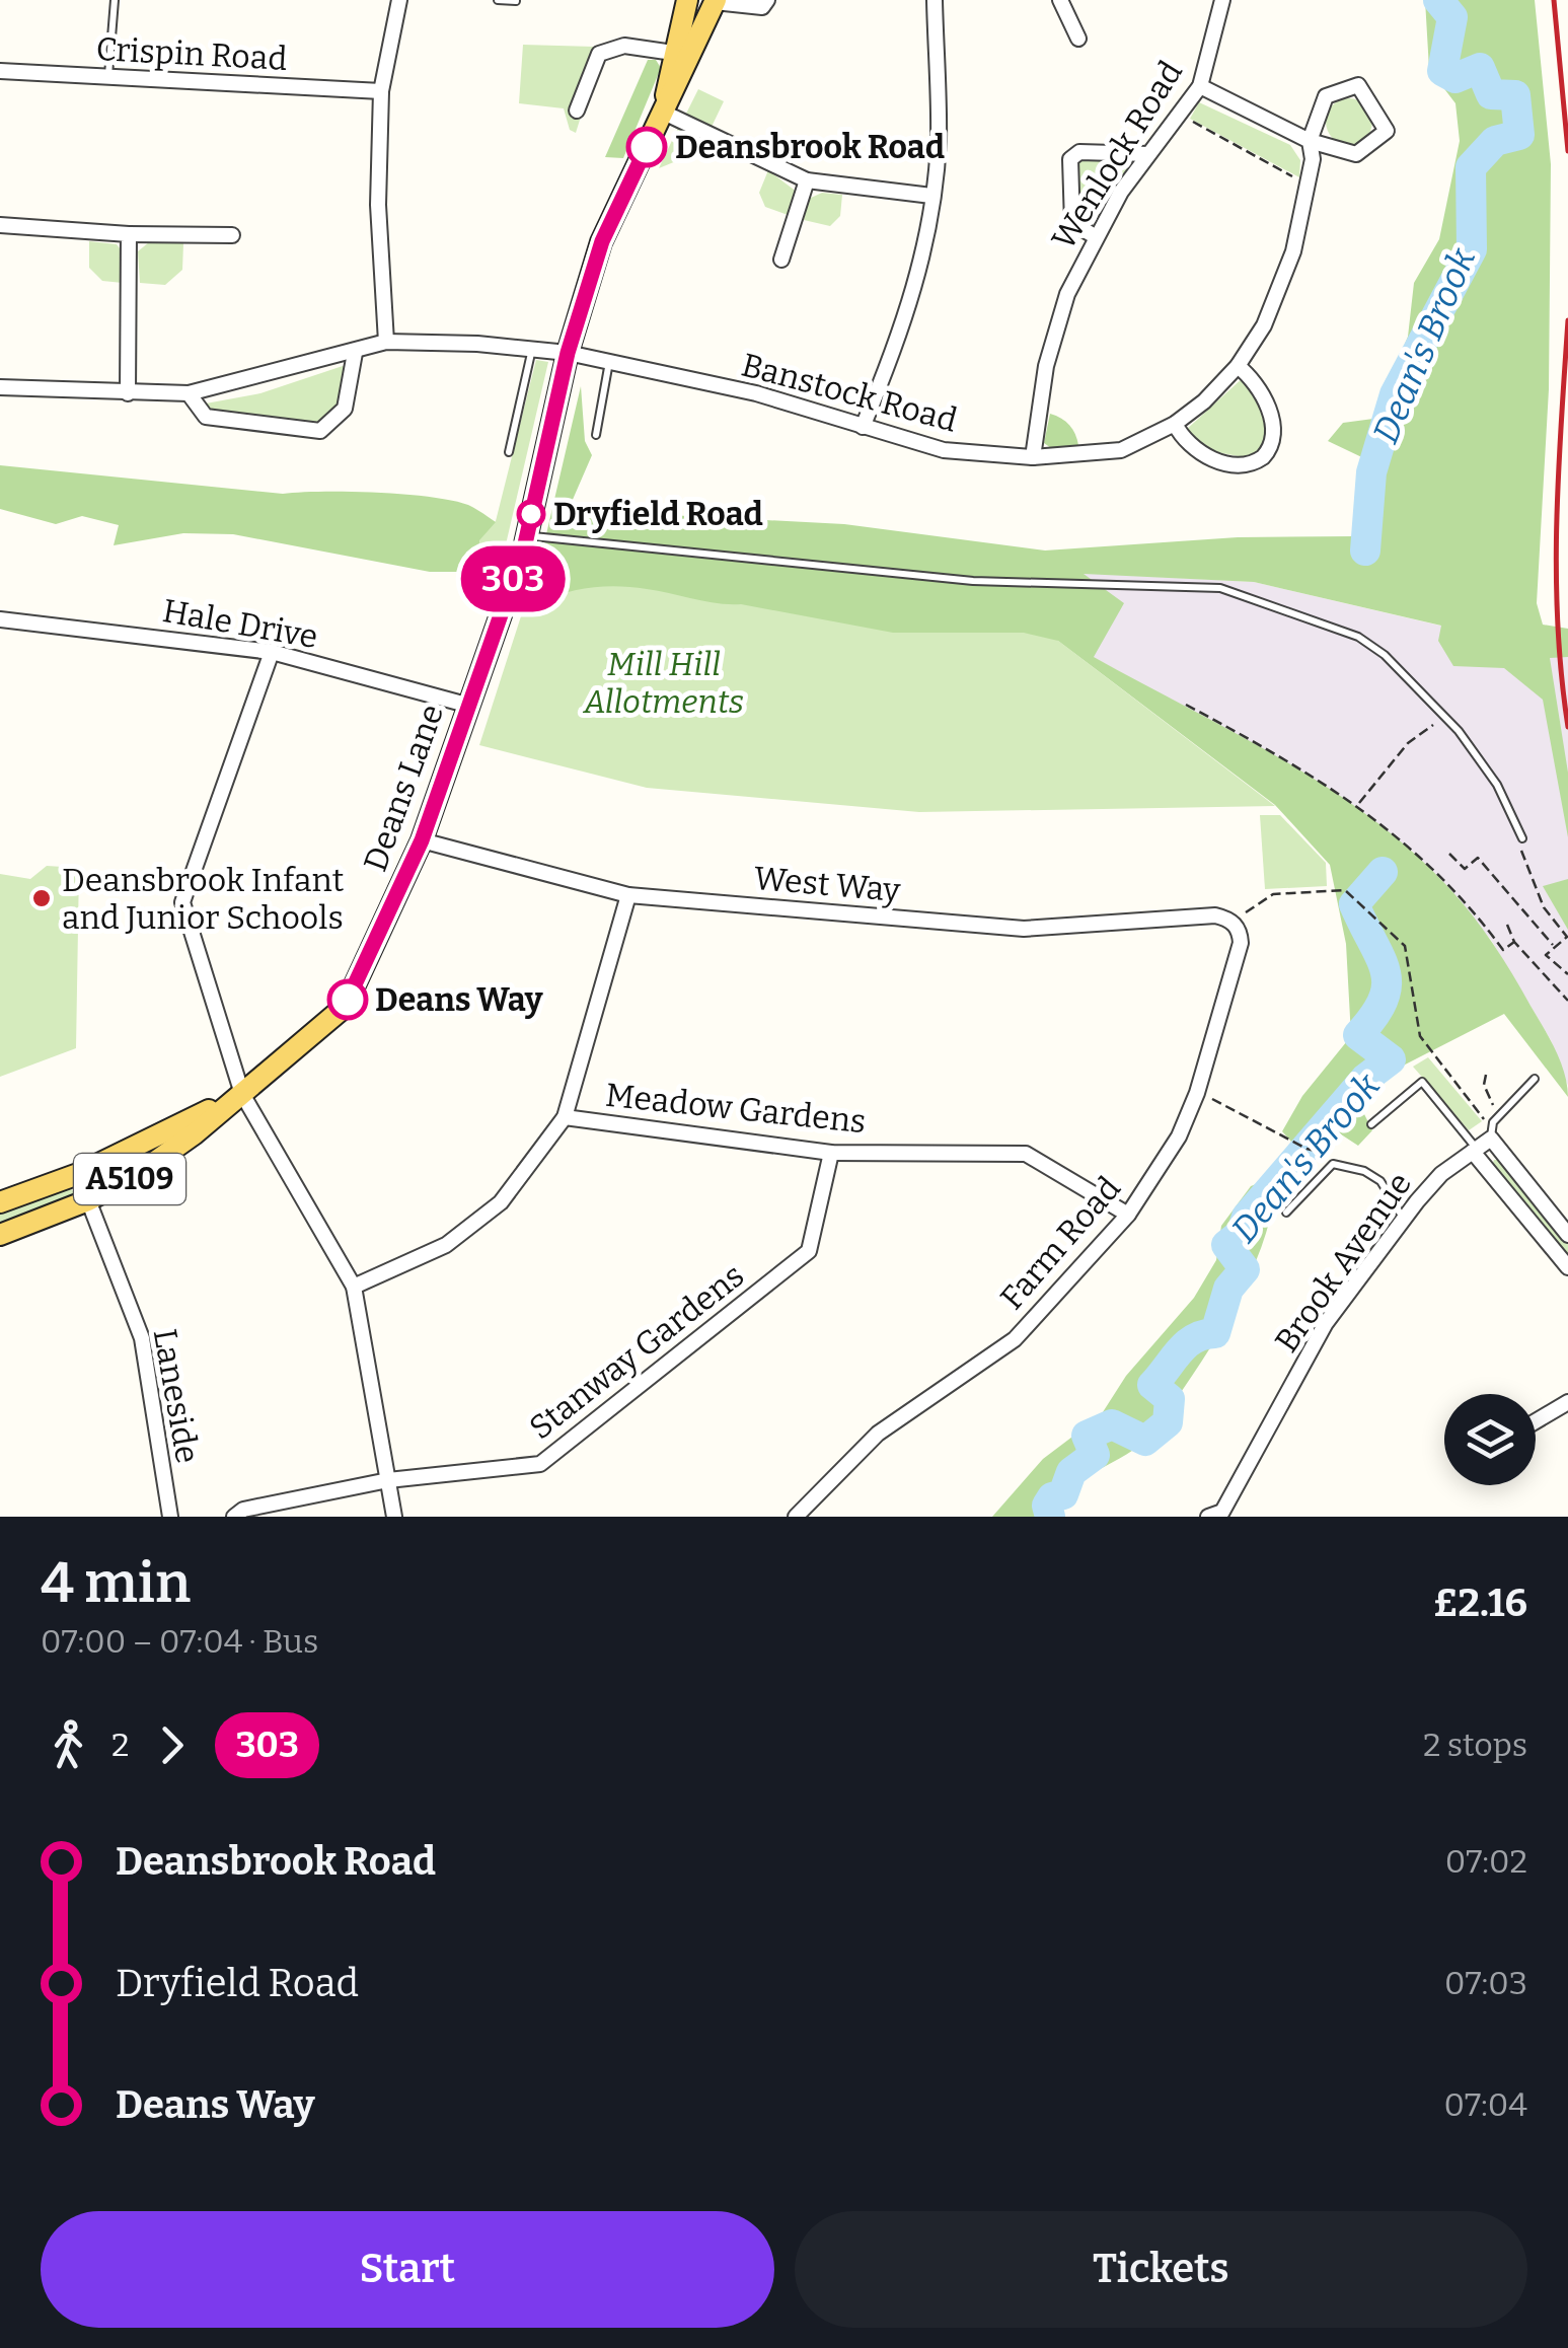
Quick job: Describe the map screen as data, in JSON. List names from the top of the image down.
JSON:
{
  "streets": {
    "main road": ["Deans Lane", "A5109"],
    "street": [
      "Crispin Road",
      "Wenlock Road",
      "Banstock Road",
      "Hale Drive",
      "West Way",
      "Meadow Gardens",
      "Farm Road",
      "Brook Avenue",
      "Stanway Gardens",
      "Laneside"
    ]
  },
  "crossings": [
    ["Wenlock Road", "Banstock Road"],
    ["Banstock Road", "Deans Lane"],
    ["Hale Drive", "Deans Lane"],
    ["Deans Lane", "West Way"],
    ["Deans Lane", "Laneside"],
    ["West Way", "Farm Road"],
    ["Meadow Gardens", "Farm Road"],
    ["Meadow Gardens", "Stanway Gardens"]
  ],
  "water": ["Dean's Brook"],
  "parks": ["Mill Hill Allotments"],
  "places": [
    "Deansbrook Road",
    "Dryfield Road",
    "Deansbrook Infant and Junior Schools",
    "Deans Way"
  ],
  "lines": ["bus line 303"],
  "page": {
    "on_map": "303",
    "heading": ["4 min", "07:00 – 07:04 · Bus", "£2.16"],
    "legs": ["2", "303", "2 stops"],
    "list": [
      {
        "name": "Deansbrook Road",
        "value": "07:02"
      },
      {
        "name": "Dryfield Road",
        "value": "07:03"
      },
      {
        "name": "Deans Way",
        "value": "07:04"
      }
    ],
    "buttons": ["Start", "Tickets"]
  }
}
